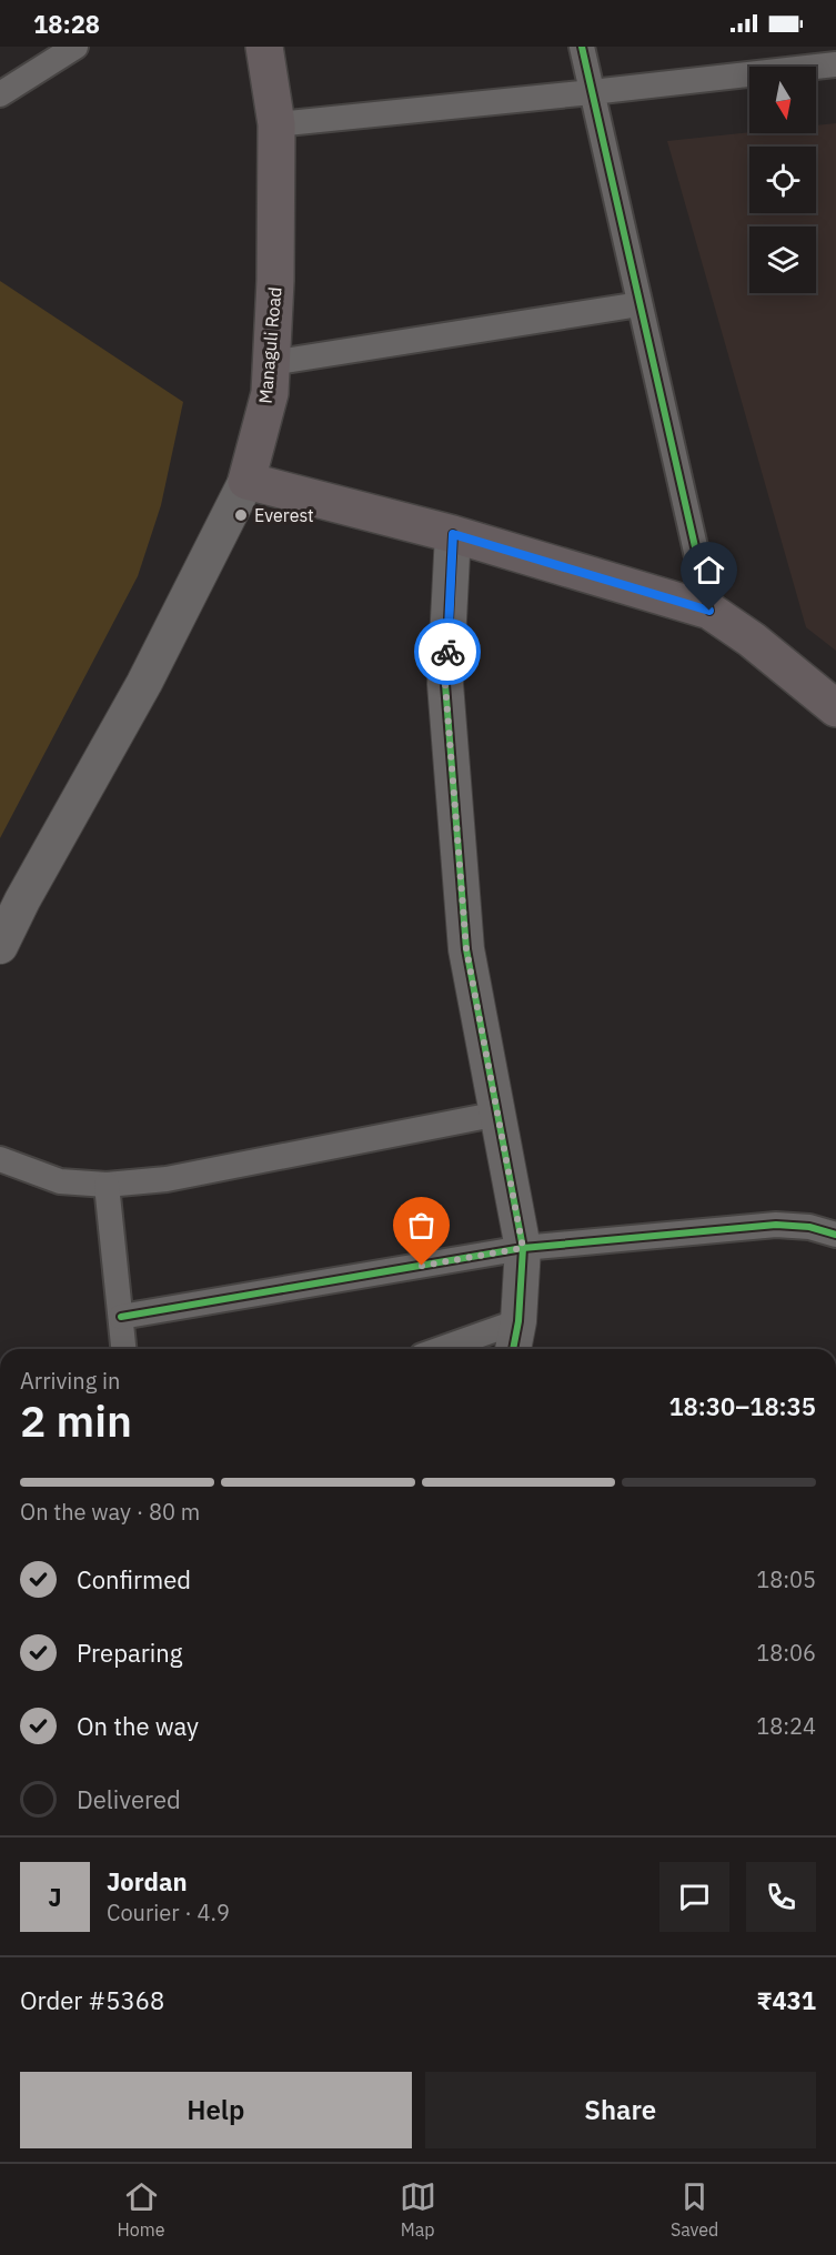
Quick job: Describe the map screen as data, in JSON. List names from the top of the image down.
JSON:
{
  "streets": {
    "main road": ["Managuli Road"]
  },
  "places": ["Everest"],
  "north": "bottom",
  "page": {
    "status": "18:28",
    "heading": ["2 min", "Arriving in", "18:30–18:35"],
    "panel": [
      "Jordan",
      "Courier · 4.9",
      "Order #5368",
      "₹431"
    ],
    "bar": "On the way · 80 m",
    "list": [
      ["Confirmed", "18:05"],
      ["Preparing", "18:06"],
      ["On the way", "18:24"],
      "Delivered"
    ],
    "round": "J",
    "buttons": ["Help", "Share"],
    "tabs": ["Home", "Map", "Saved"]
  }
}
